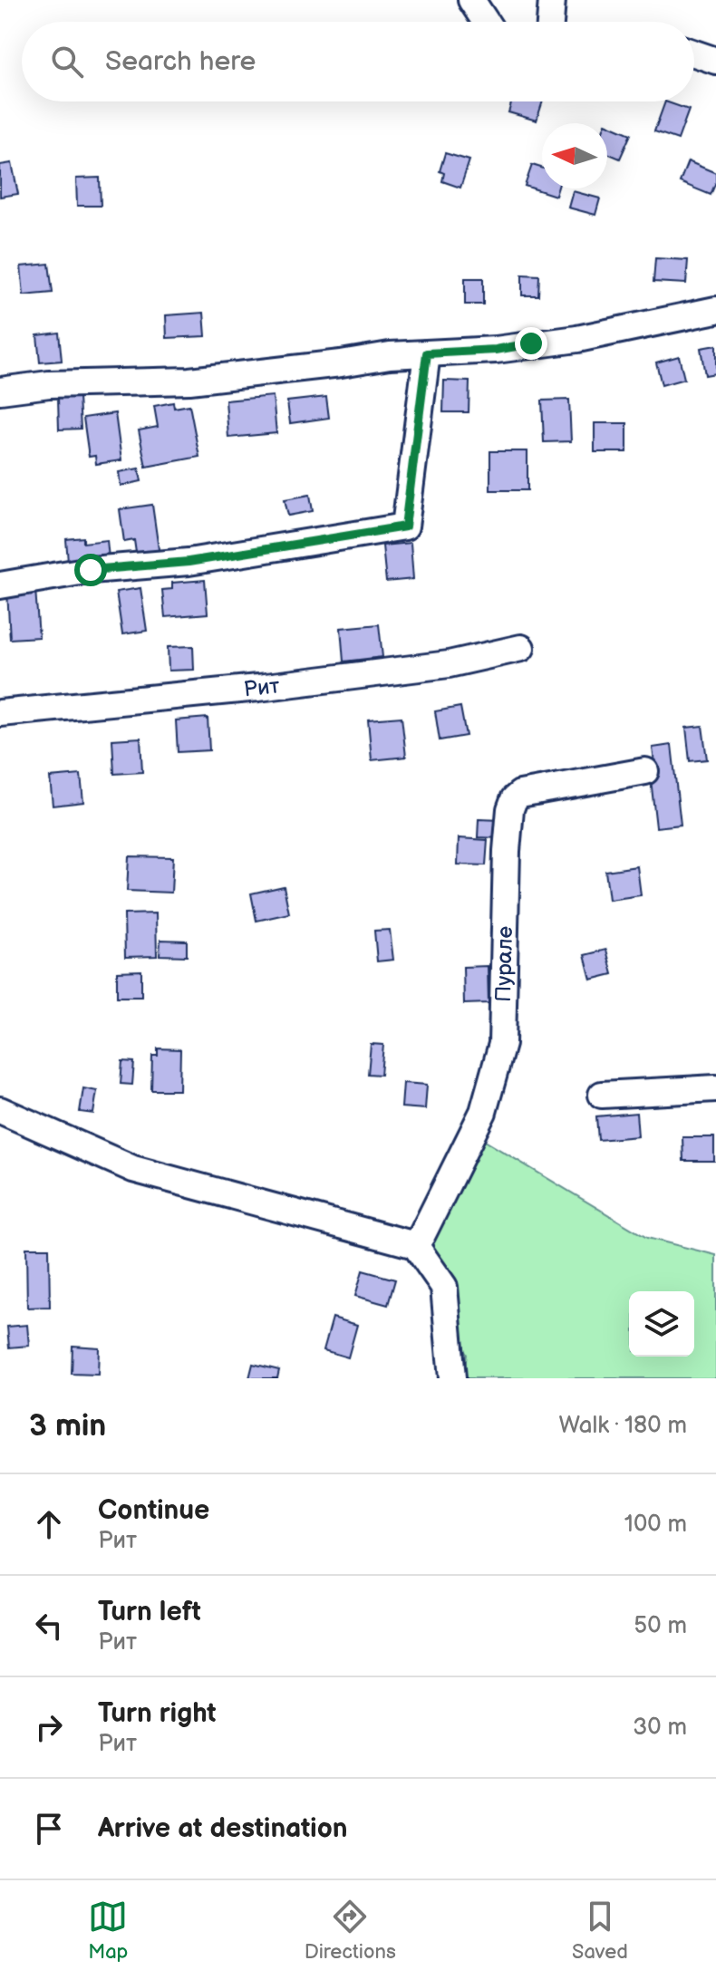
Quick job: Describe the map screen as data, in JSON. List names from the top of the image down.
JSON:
{
  "streets": {
    "street": ["Рит", "Пурале"]
  },
  "north": "left",
  "page": {
    "search": "Search here",
    "heading": ["3 min", "Walk · 180 m"],
    "list": [
      ["Continue", "Рит", "100 m"],
      ["Turn left", "Рит", "50 m"],
      ["Turn right", "Рит", "30 m"],
      "Arrive at destination"
    ],
    "nav": ["Map", "Directions", "Saved"]
  }
}
